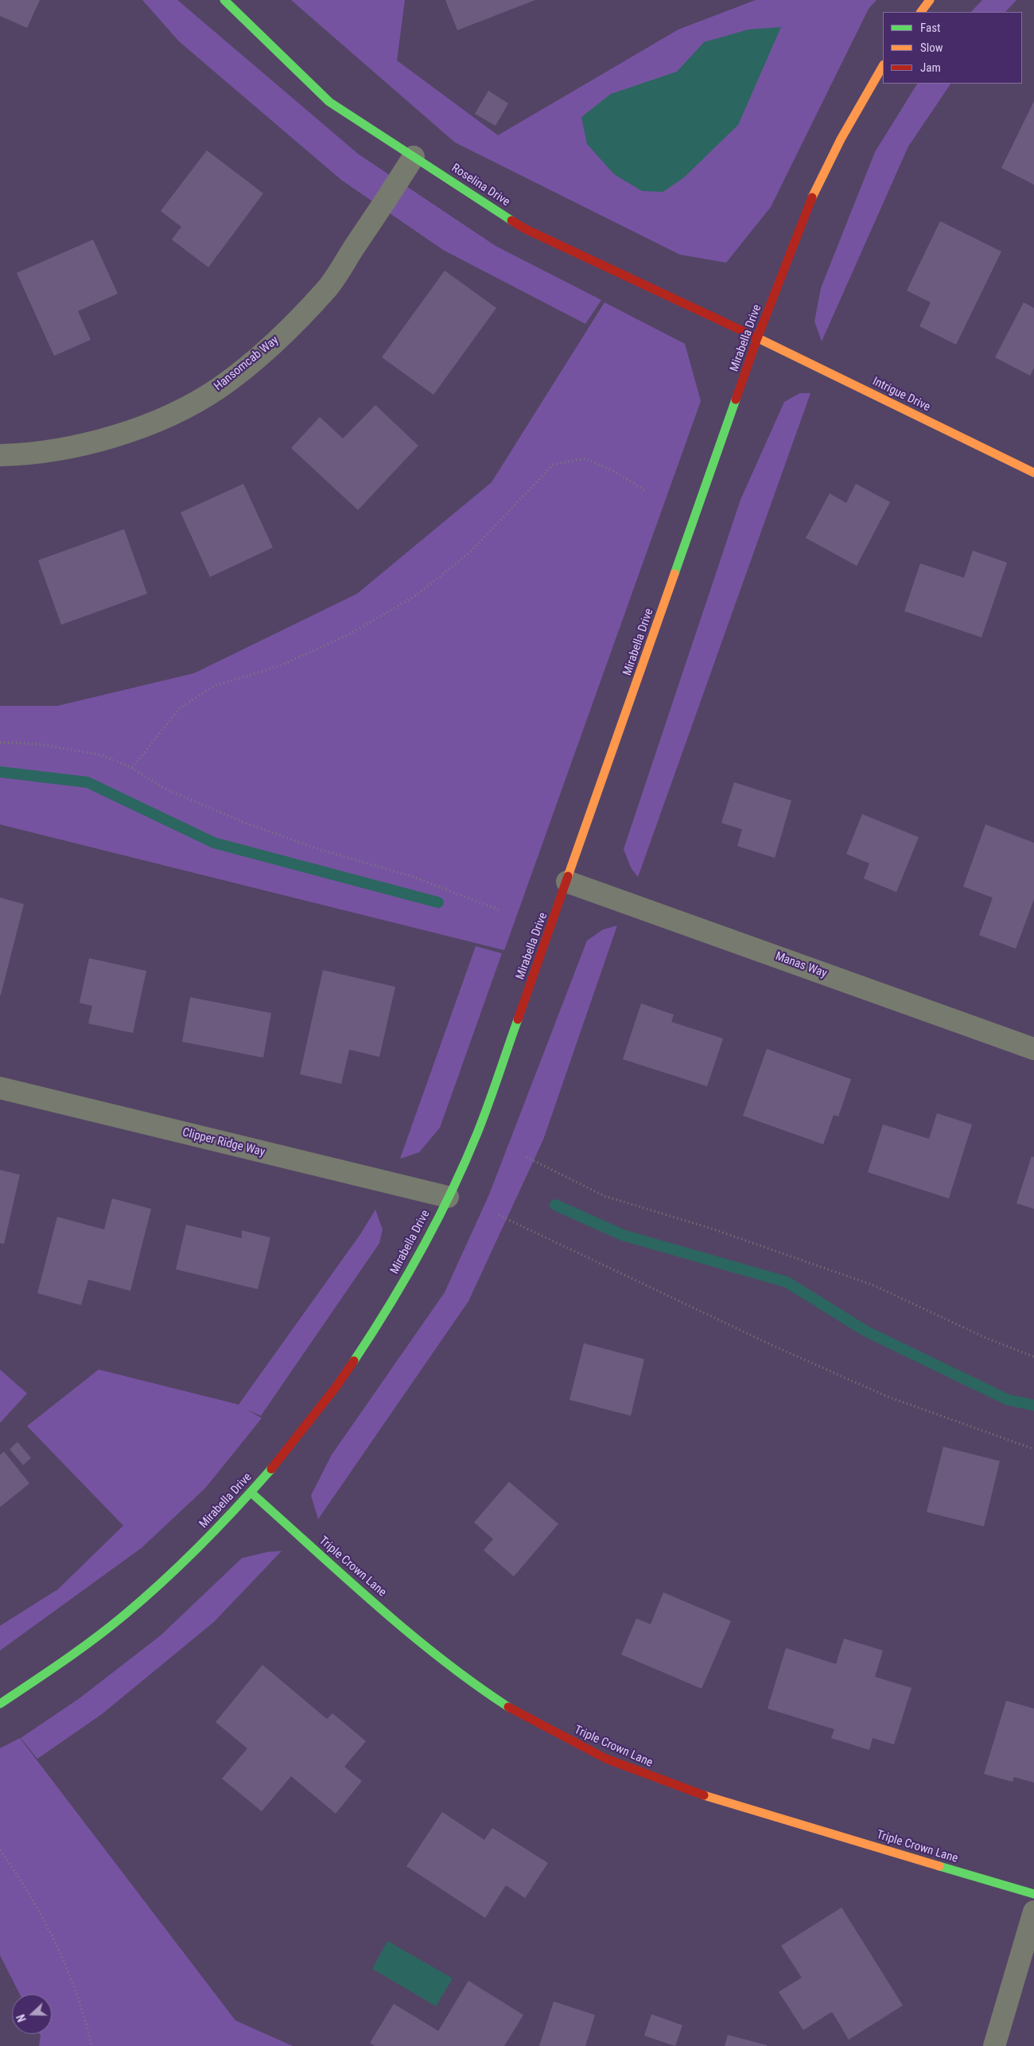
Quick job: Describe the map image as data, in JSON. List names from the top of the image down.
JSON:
{
  "streets": {
    "street": [
      "Roselina Drive",
      "Mirabella Drive",
      "Hansomcab Way",
      "Intrigue Drive",
      "Manas Way",
      "Clipper Ridge Way",
      "Triple Crown Lane"
    ]
  },
  "crossings": [
    ["Roselina Drive", "Mirabella Drive"],
    ["Roselina Drive", "Hansomcab Way"],
    ["Roselina Drive", "Intrigue Drive"],
    ["Mirabella Drive", "Intrigue Drive"],
    ["Mirabella Drive", "Manas Way"],
    ["Mirabella Drive", "Clipper Ridge Way"],
    ["Mirabella Drive", "Triple Crown Lane"]
  ],
  "legend": ["Fast", "Slow", "Jam"],
  "north": "left"
}
